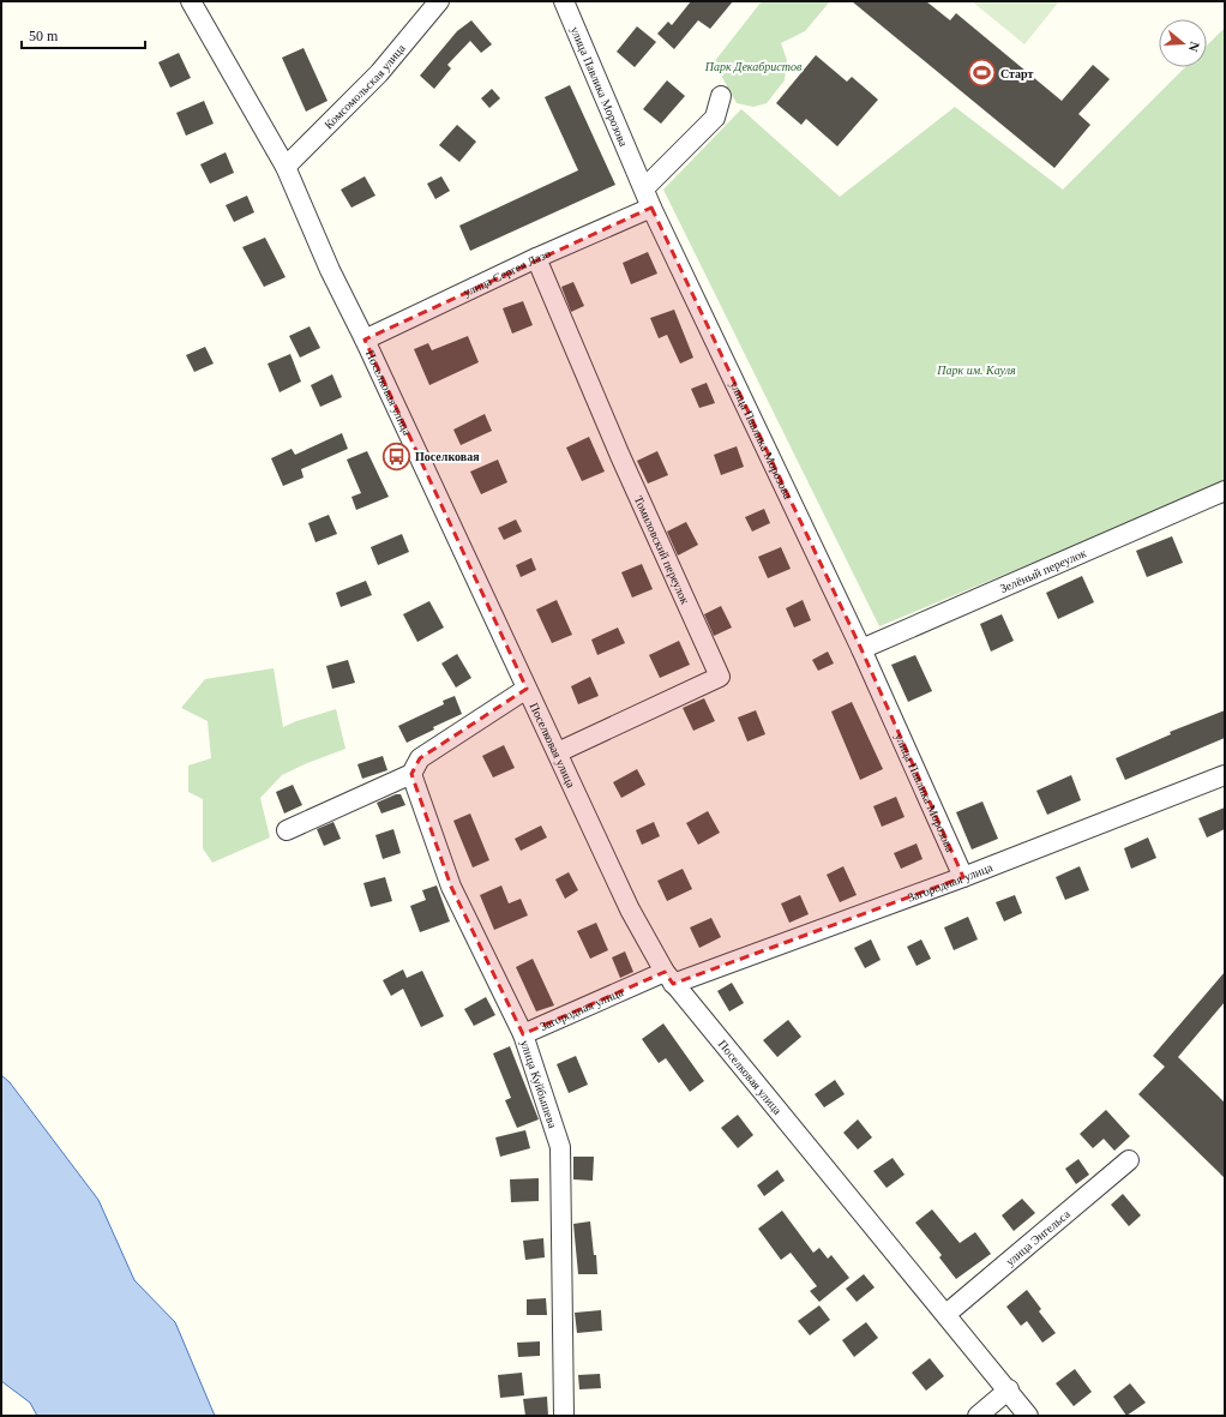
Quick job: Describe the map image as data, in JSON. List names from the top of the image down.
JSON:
{
  "streets": {
    "street": [
      "Комсомольская улица",
      "улица Павлика Морозова",
      "улица Сергея Лазо",
      "Поселковая улица",
      "Томиловский переулок",
      "Зелёный переулок",
      "Загородная улица",
      "улица Куйбышева",
      "улица Энгельса"
    ]
  },
  "crossings": [
    ["Комсомольская улица", "Поселковая улица"],
    ["улица Павлика Морозова", "улица Сергея Лазо"],
    ["улица Павлика Морозова", "Зелёный переулок"],
    ["улица Павлика Морозова", "Загородная улица"],
    ["улица Сергея Лазо", "Поселковая улица"],
    ["улица Сергея Лазо", "Томиловский переулок"],
    ["Поселковая улица", "Томиловский переулок"],
    ["Поселковая улица", "Загородная улица"],
    ["Поселковая улица", "улица Энгельса"],
    ["Загородная улица", "улица Куйбышева"]
  ],
  "parks": ["Парк Декабристов", "Парк им. Кауля"],
  "places": {
    "sports": ["Старт"],
    "bus stop": ["Поселковая"]
  },
  "scale_bar": "50 m",
  "north": "right"
}
